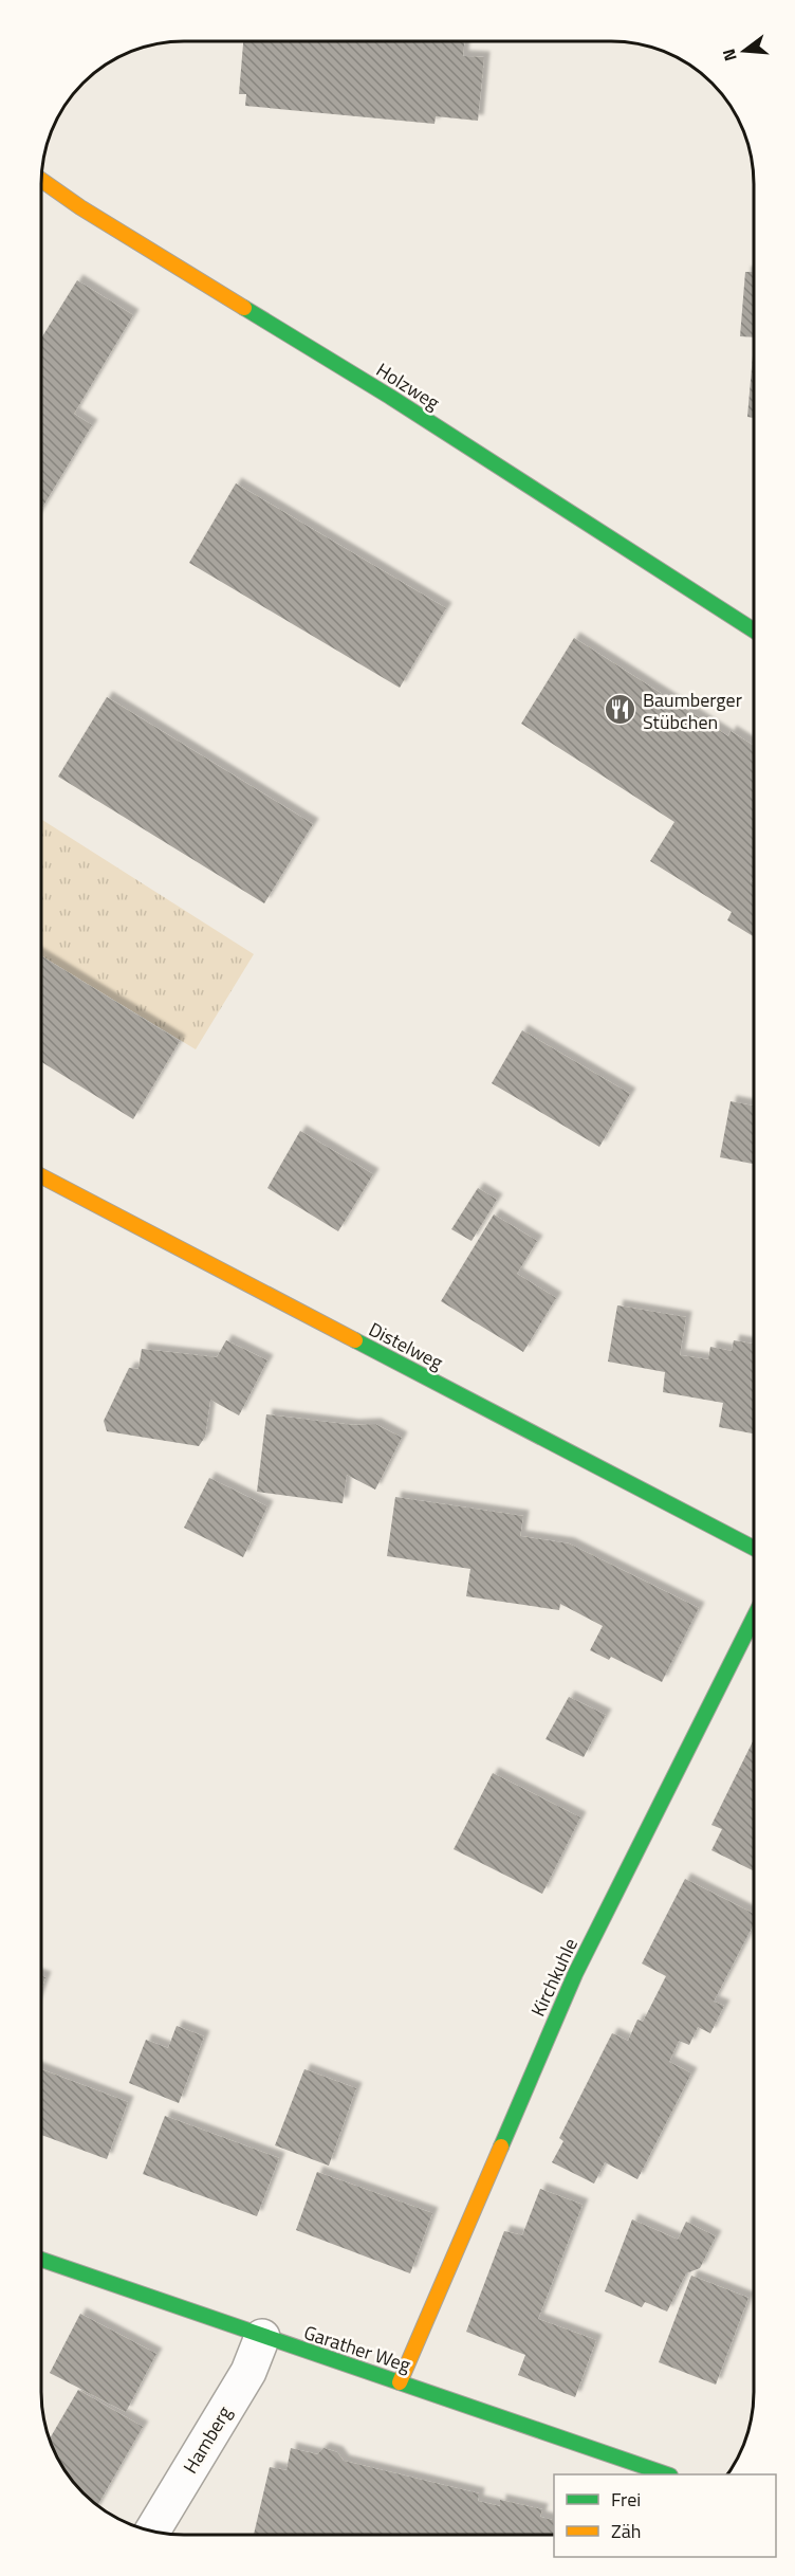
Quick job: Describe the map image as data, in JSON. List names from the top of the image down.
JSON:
{
  "streets": {
    "street": [
      "Holzweg",
      "Distelweg",
      "Kirchkuhle",
      "Garather Weg",
      "Hamberg"
    ]
  },
  "crossings": [
    ["Kirchkuhle", "Garather Weg"],
    ["Garather Weg", "Hamberg"]
  ],
  "places": {
    "restaurant": ["Baumberger Stübchen"]
  },
  "legend": ["Frei", "Zäh"],
  "north": "left"
}
